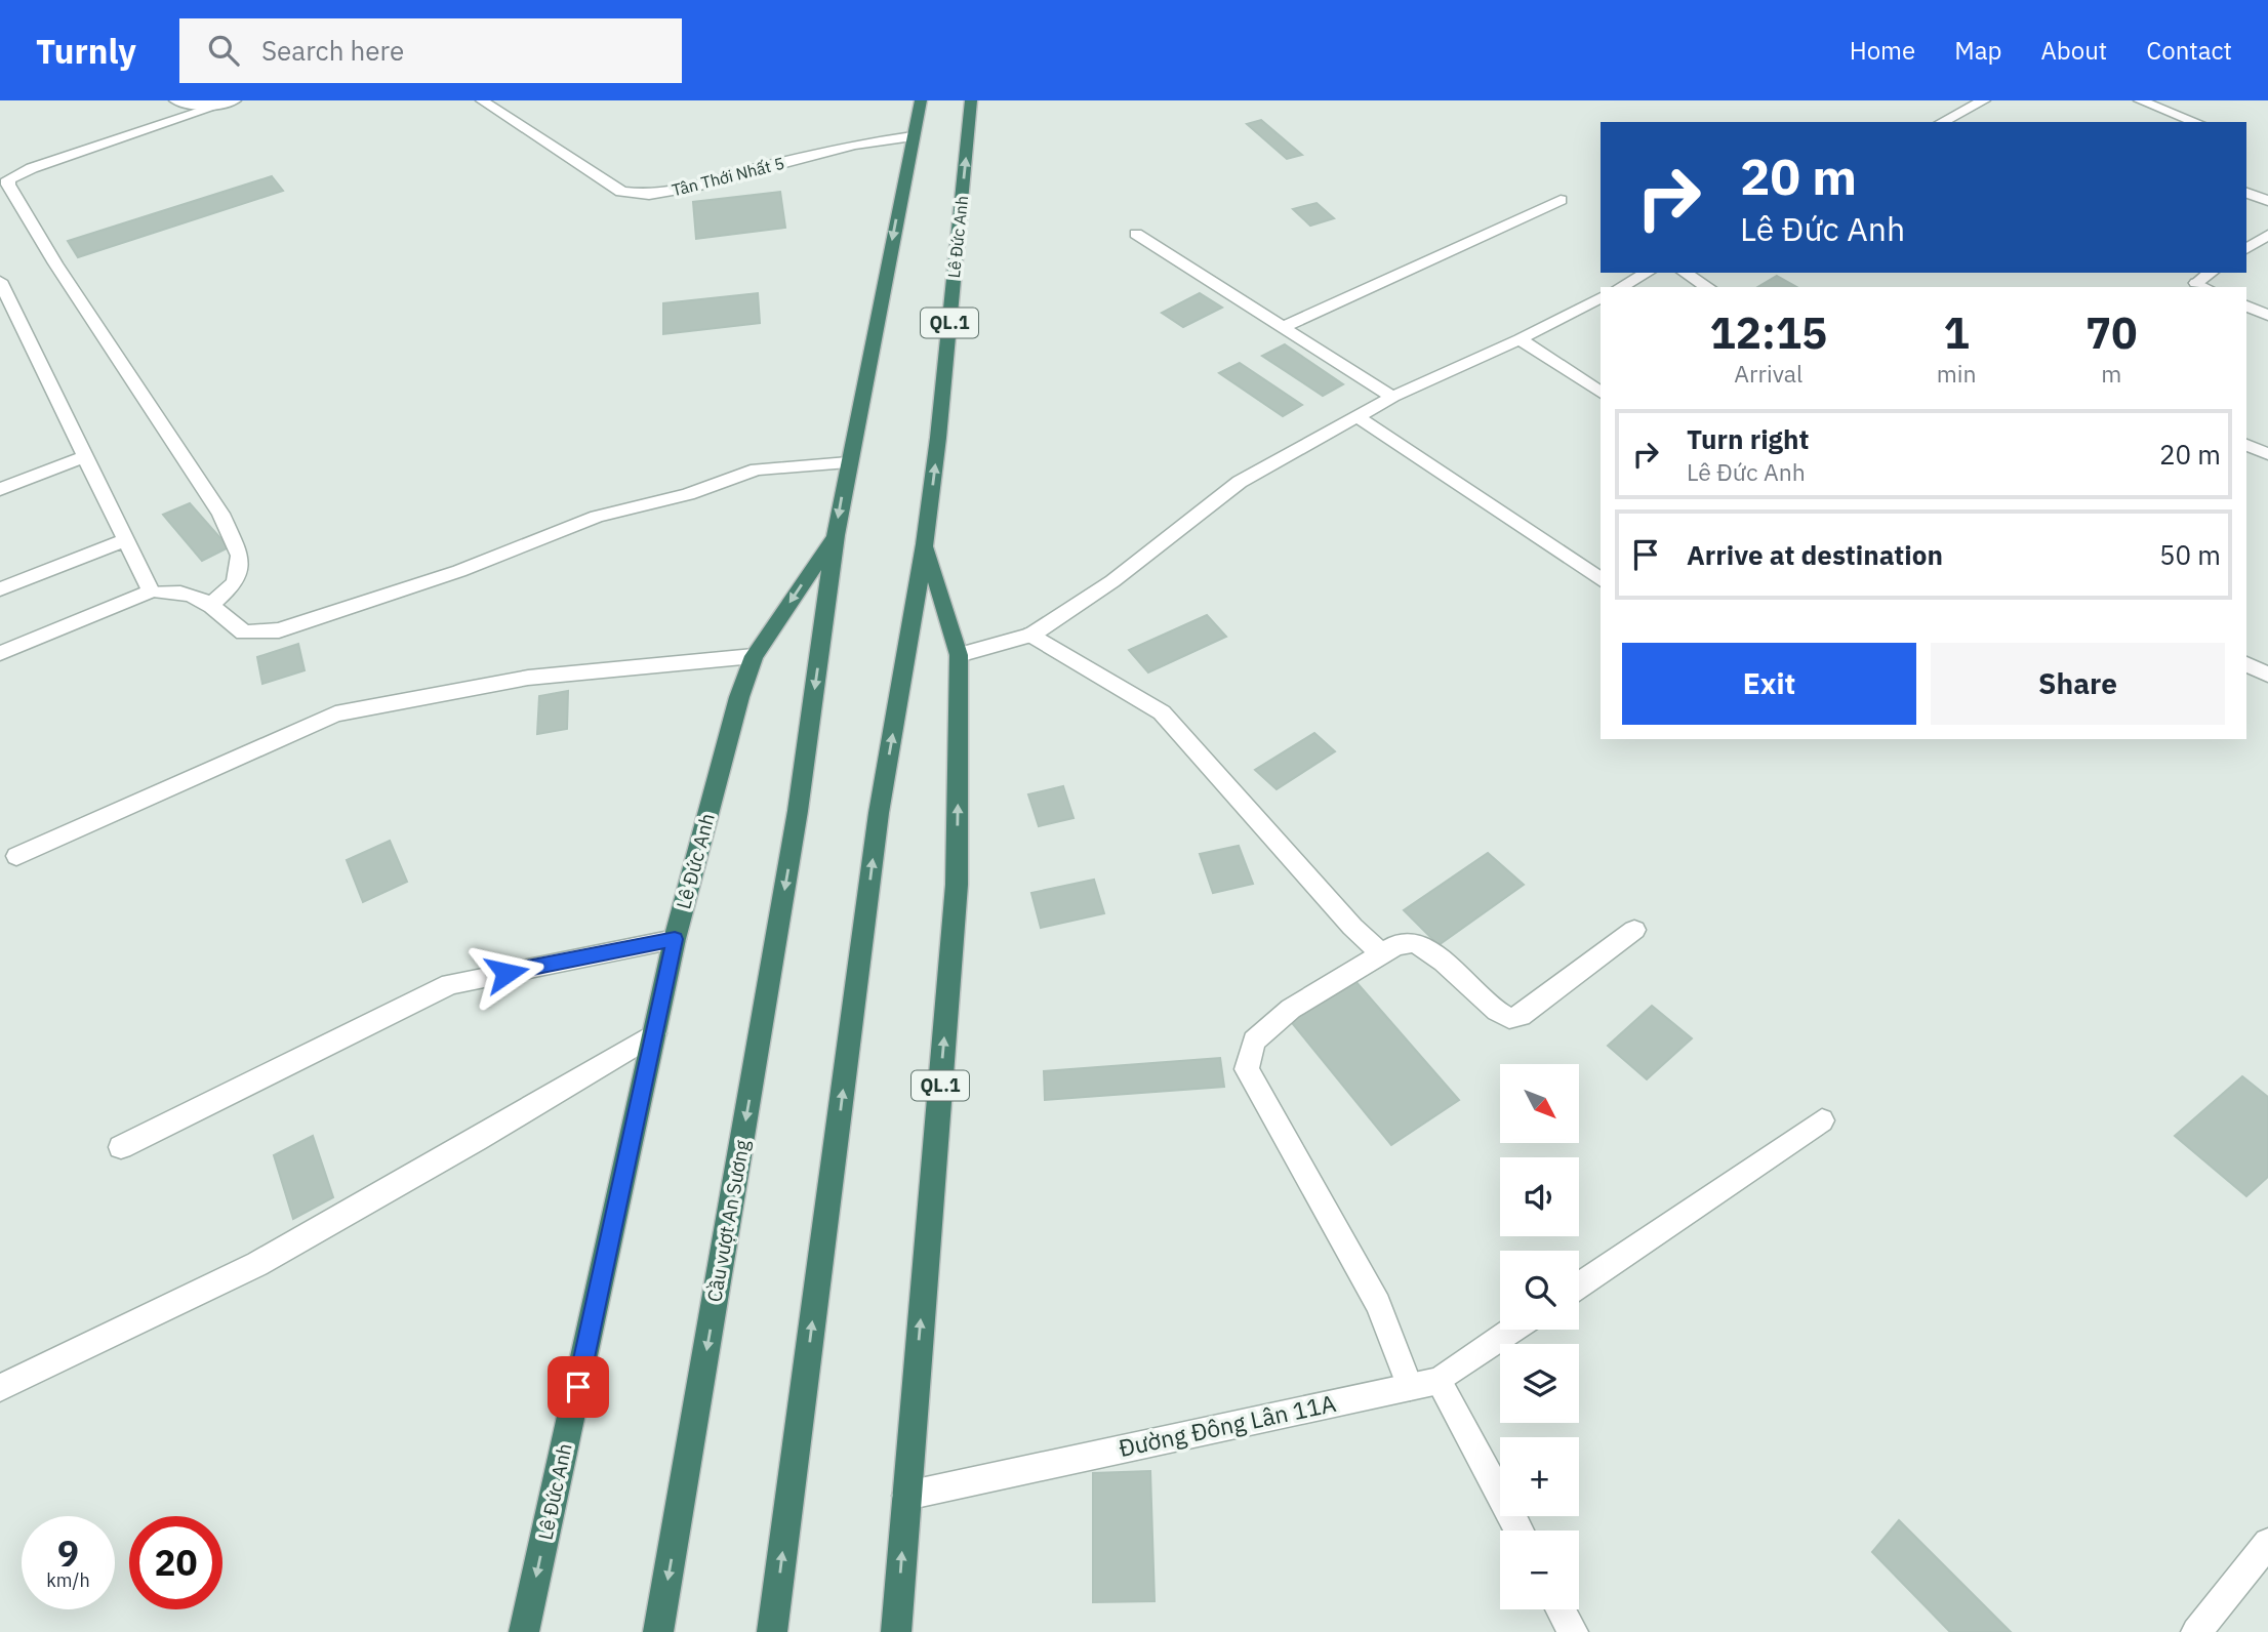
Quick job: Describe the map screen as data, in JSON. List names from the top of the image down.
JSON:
{
  "streets": {
    "highway": ["Lê Đức Anh", "QL.1", "Cầu vượt An Sương"],
    "street": ["Tân Thới Nhất 5", "Đường Đông Lân 11A"]
  },
  "crossings": [
    ["Tân Thới Nhất 5", "Lê Đức Anh"],
    ["Lê Đức Anh", "Cầu vượt An Sương"],
    ["Lê Đức Anh", "Đường Đông Lân 11A"]
  ],
  "one_way": ["Cầu vượt An Sương"],
  "north": "bottom right",
  "page": {
    "header": "Turnly",
    "search": "Search here",
    "nav": [
      "Home",
      "Map",
      "About",
      "Contact"
    ],
    "turn": ["20 m", "Lê Đức Anh"],
    "eta": [
      "12:15",
      "Arrival",
      "1",
      "min",
      "70",
      "m"
    ],
    "list": [
      {
        "name": "Turn right",
        "note": "Lê Đức Anh",
        "value": "20 m"
      },
      {
        "name": "Arrive at destination",
        "value": "50 m"
      }
    ],
    "buttons": ["Exit", "Share"],
    "map_buttons": ["+", "−"],
    "speed": "9 km/h",
    "limit": "20"
  }
}
